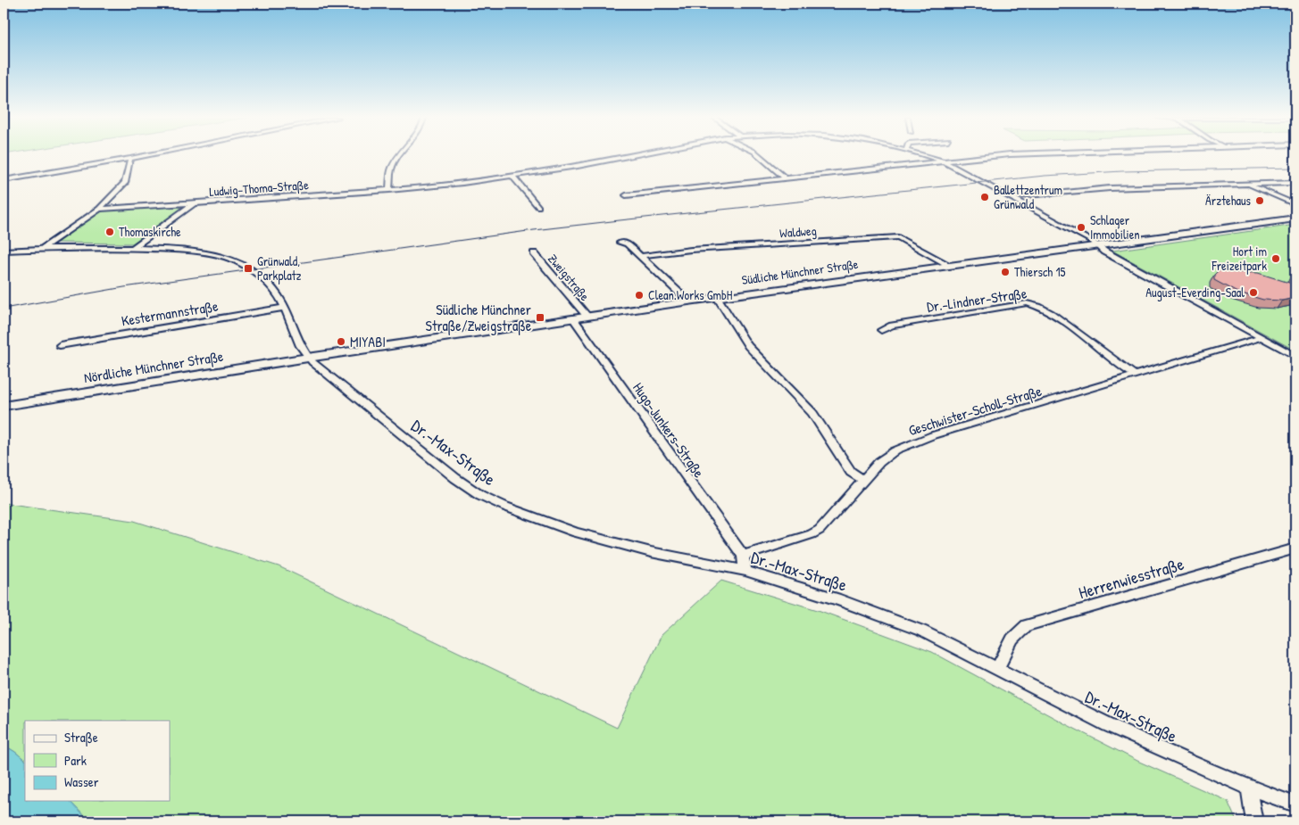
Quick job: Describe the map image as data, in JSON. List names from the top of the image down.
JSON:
{
  "streets": {
    "main road": ["Südliche Münchner Straße", "Nördliche Münchner Straße"],
    "street": [
      "Ludwig-Thoma-Straße",
      "Waldweg",
      "Zweigstraße",
      "Dr.-Lindner-Straße",
      "Kestermannstraße",
      "Geschwister-Scholl-Straße",
      "Hugo-Junkers-Straße",
      "Dr.-Max-Straße",
      "Herrenwiesstraße"
    ]
  },
  "crossings": [
    ["Ludwig-Thoma-Straße", "Südliche Münchner Straße"],
    ["Ludwig-Thoma-Straße", "Geschwister-Scholl-Straße"],
    ["Waldweg", "Südliche Münchner Straße"],
    ["Südliche Münchner Straße", "Zweigstraße"],
    ["Südliche Münchner Straße", "Nördliche Münchner Straße"],
    ["Südliche Münchner Straße", "Hugo-Junkers-Straße"],
    ["Südliche Münchner Straße", "Dr.-Max-Straße"],
    ["Dr.-Lindner-Straße", "Geschwister-Scholl-Straße"],
    ["Nördliche Münchner Straße", "Dr.-Max-Straße"],
    ["Geschwister-Scholl-Straße", "Hugo-Junkers-Straße"],
    ["Dr.-Max-Straße", "Herrenwiesstraße"]
  ],
  "places": {
    "other": [
      "Ballettzentrum Grünwald",
      "Ärztehaus",
      "Schlager Immobilien",
      "Thomaskirche",
      "Hort im Freizeitpark",
      "Thiersch 15",
      "August-Everding-Saal",
      "Clean.Works GmbH",
      "MIYABI"
    ],
    "transit": ["Grünwald, Parkplatz", "Südliche Münchner Straße/Zweigstraße"]
  },
  "legend": ["Straße", "Park", "Wasser"]
}
